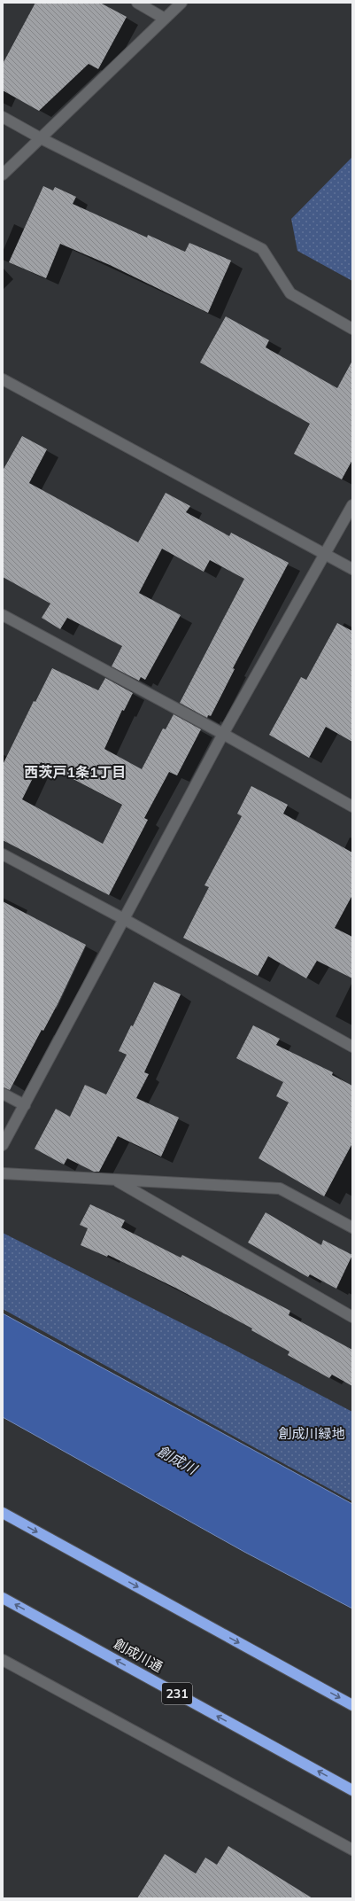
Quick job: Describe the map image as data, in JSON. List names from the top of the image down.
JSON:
{
  "streets": {
    "highway": ["創成川通", "231"]
  },
  "districts": ["西茨戸1条1丁目"],
  "water": ["創成川"],
  "parks": ["創成川緑地"]
}
